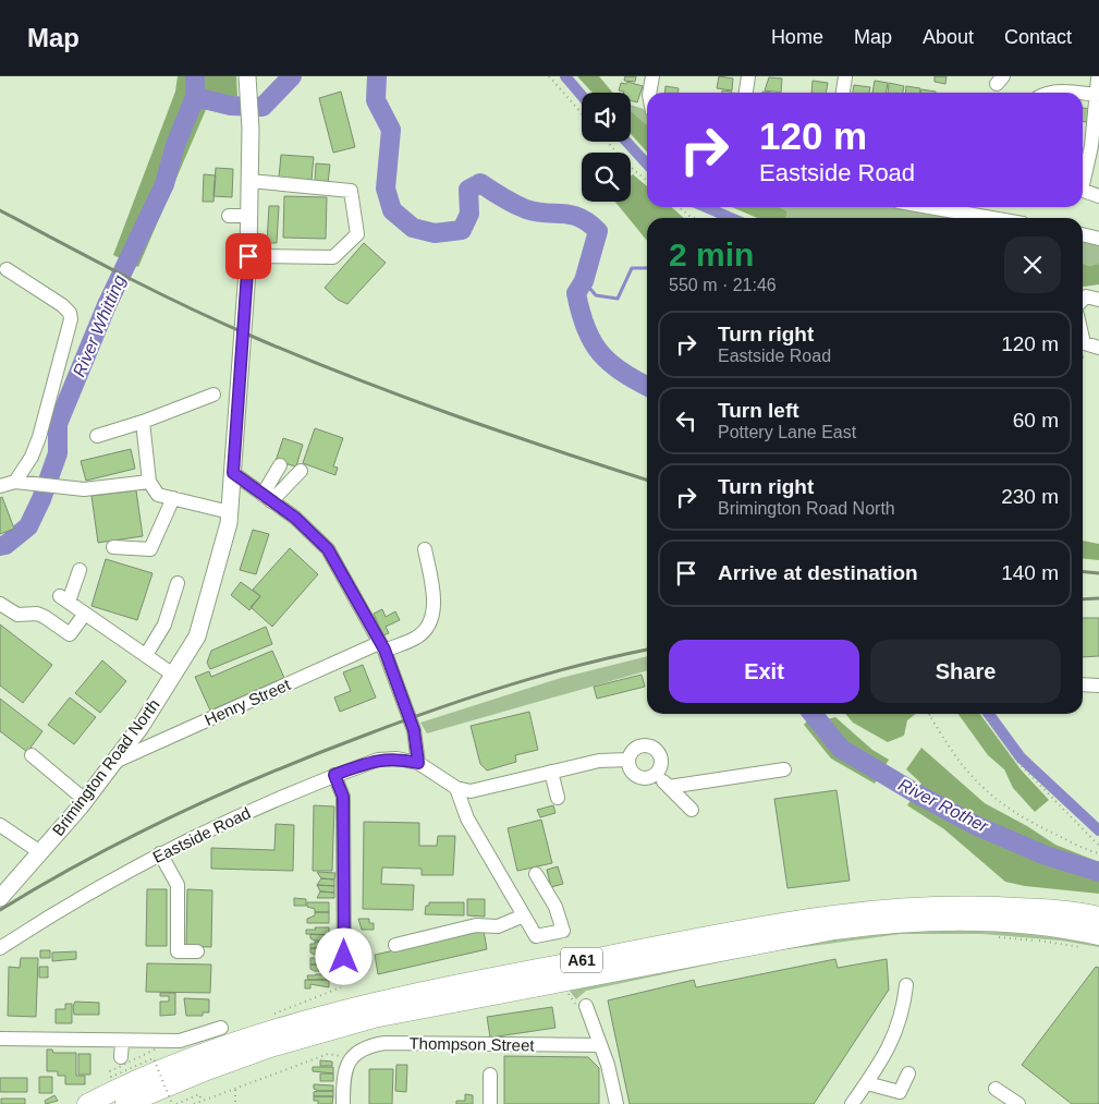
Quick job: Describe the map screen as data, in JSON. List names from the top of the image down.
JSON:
{
  "streets": {
    "highway": ["A61"],
    "main road": ["Brimington Road North"],
    "street": ["Henry Street", "Eastside Road", "Thompson Street"]
  },
  "crossings": [
    ["Henry Street", "Brimington Road North"]
  ],
  "water": ["River Whitting", "River Rother"],
  "page": {
    "header": "Map",
    "nav": [
      "Home",
      "Map",
      "About",
      "Contact"
    ],
    "turn": ["120 m", "Eastside Road"],
    "heading": ["2 min", "550 m · 21:46"],
    "list": [
      {
        "name": "Turn right",
        "note": "Eastside Road",
        "value": "120 m"
      },
      {
        "name": "Turn left",
        "note": "Pottery Lane East",
        "value": "60 m"
      },
      {
        "name": "Turn right",
        "note": "Brimington Road North",
        "value": "230 m"
      },
      {
        "name": "Arrive at destination",
        "value": "140 m"
      }
    ],
    "buttons": ["Exit", "Share"]
  }
}
